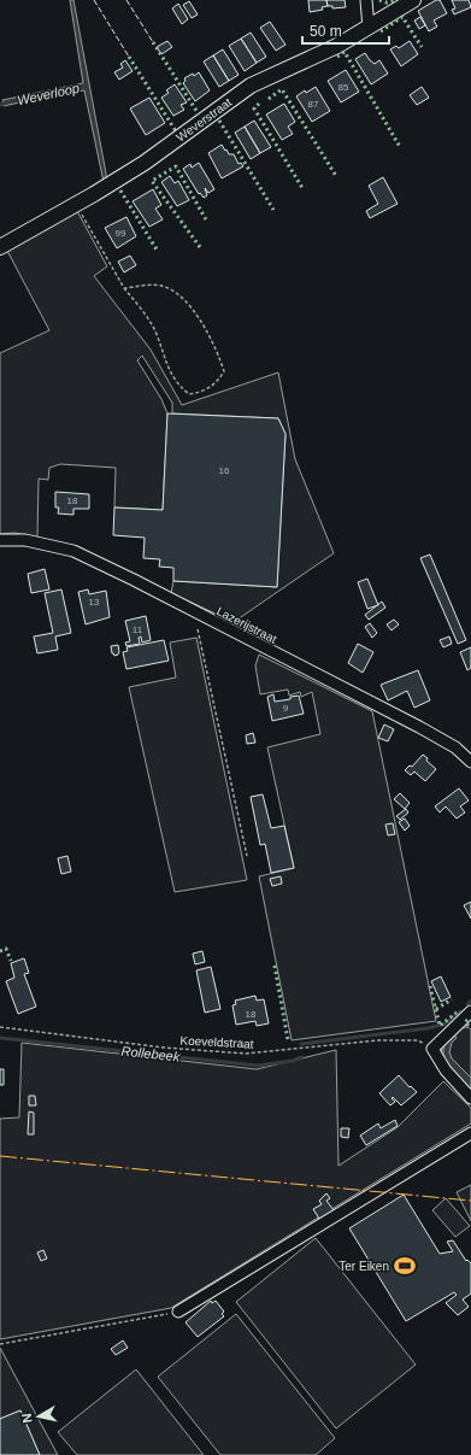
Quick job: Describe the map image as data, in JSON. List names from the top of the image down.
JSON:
{
  "streets": {
    "street": ["Weverstraat", "Lazerijstraat"],
    "path": ["Koeveldstraat"]
  },
  "water": ["Weverloop", "Rollebeek"],
  "places": {
    "sports": ["Ter Eiken"]
  },
  "house_numbers": [
    "85",
    "87",
    "99",
    "16",
    "18",
    "13",
    "11",
    "9",
    "18"
  ],
  "scale_bar": "50 m",
  "north": "left"
}
